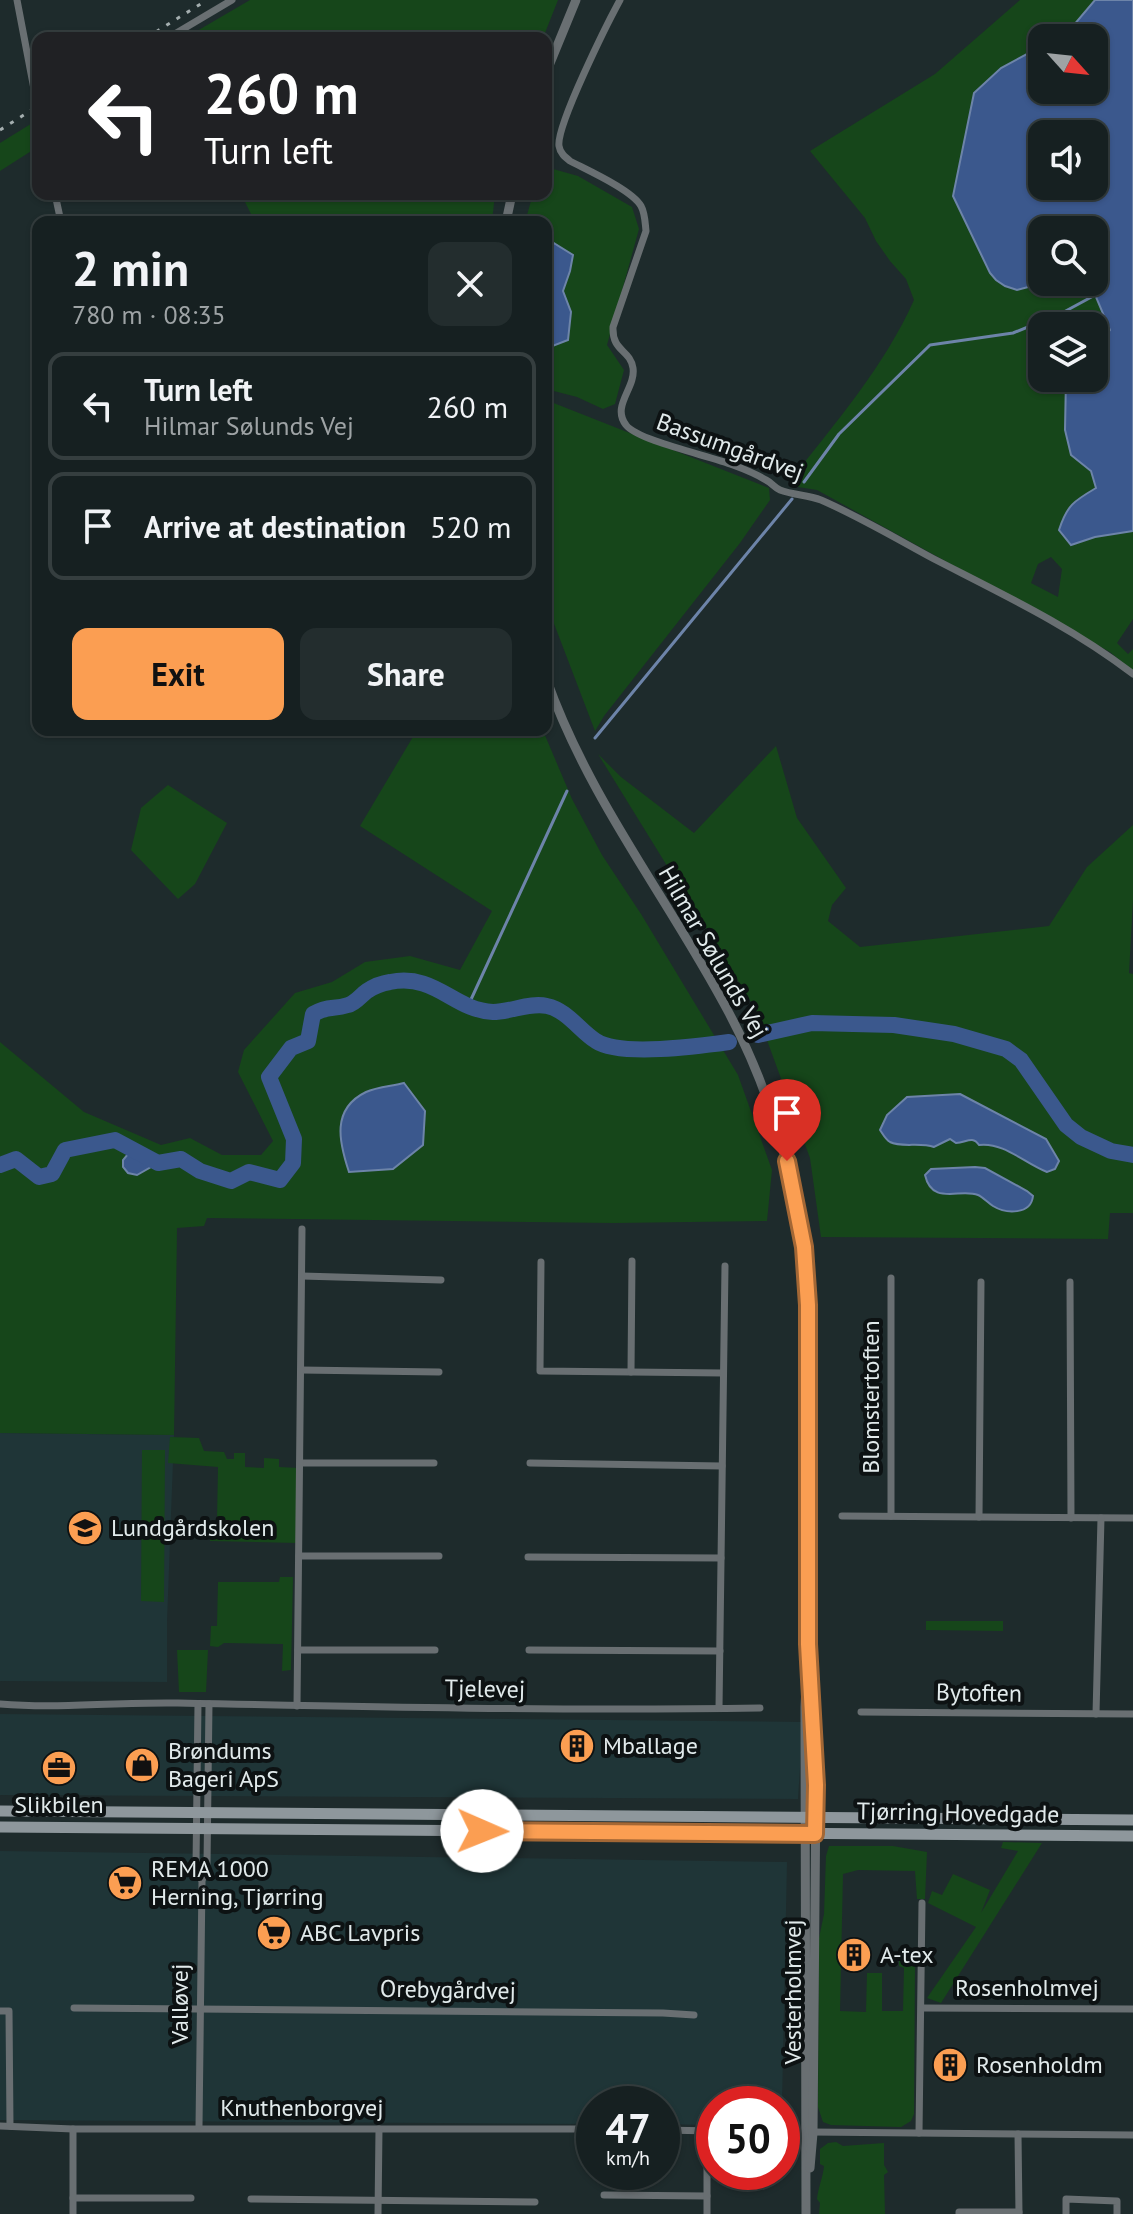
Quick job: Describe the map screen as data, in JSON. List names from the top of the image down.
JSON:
{
  "streets": {
    "main road": ["Tjørring Hovedgade"],
    "street": [
      "Bassumgårdvej",
      "Hilmar Sølunds Vej",
      "Blomstertoften",
      "Tjelevej",
      "Bytoften",
      "Rosenholmvej",
      "Orebygårdvej",
      "Vesterholmvej",
      "Valløvej",
      "Knuthenborgvej"
    ]
  },
  "crossings": [
    ["Hilmar Sølunds Vej", "Tjørring Hovedgade"],
    ["Hilmar Sølunds Vej", "Vesterholmvej"],
    ["Tjørring Hovedgade", "Vesterholmvej"],
    ["Tjørring Hovedgade", "Valløvej"],
    ["Orebygårdvej", "Valløvej"],
    ["Valløvej", "Knuthenborgvej"]
  ],
  "places": {
    "school or university": ["Lundgårdskolen"],
    "building": ["Mballage", "A-tex", "Rosenholdm"],
    "shop": ["Brøndums Bageri ApS"],
    "office": ["Slikbilen"],
    "supermarket": ["REMA 1000 Herning, Tjørring", "ABC Lavpris"]
  },
  "north": "bottom right",
  "page": {
    "turn": ["260 m", "Turn left"],
    "heading": ["2 min", "780 m · 08:35"],
    "list": [
      {
        "name": "Turn left",
        "note": "Hilmar Sølunds Vej",
        "value": "260 m"
      },
      {
        "name": "Arrive at destination",
        "value": "520 m"
      }
    ],
    "buttons": ["Exit", "Share"],
    "speed": "47 km/h",
    "limit": "50"
  }
}
